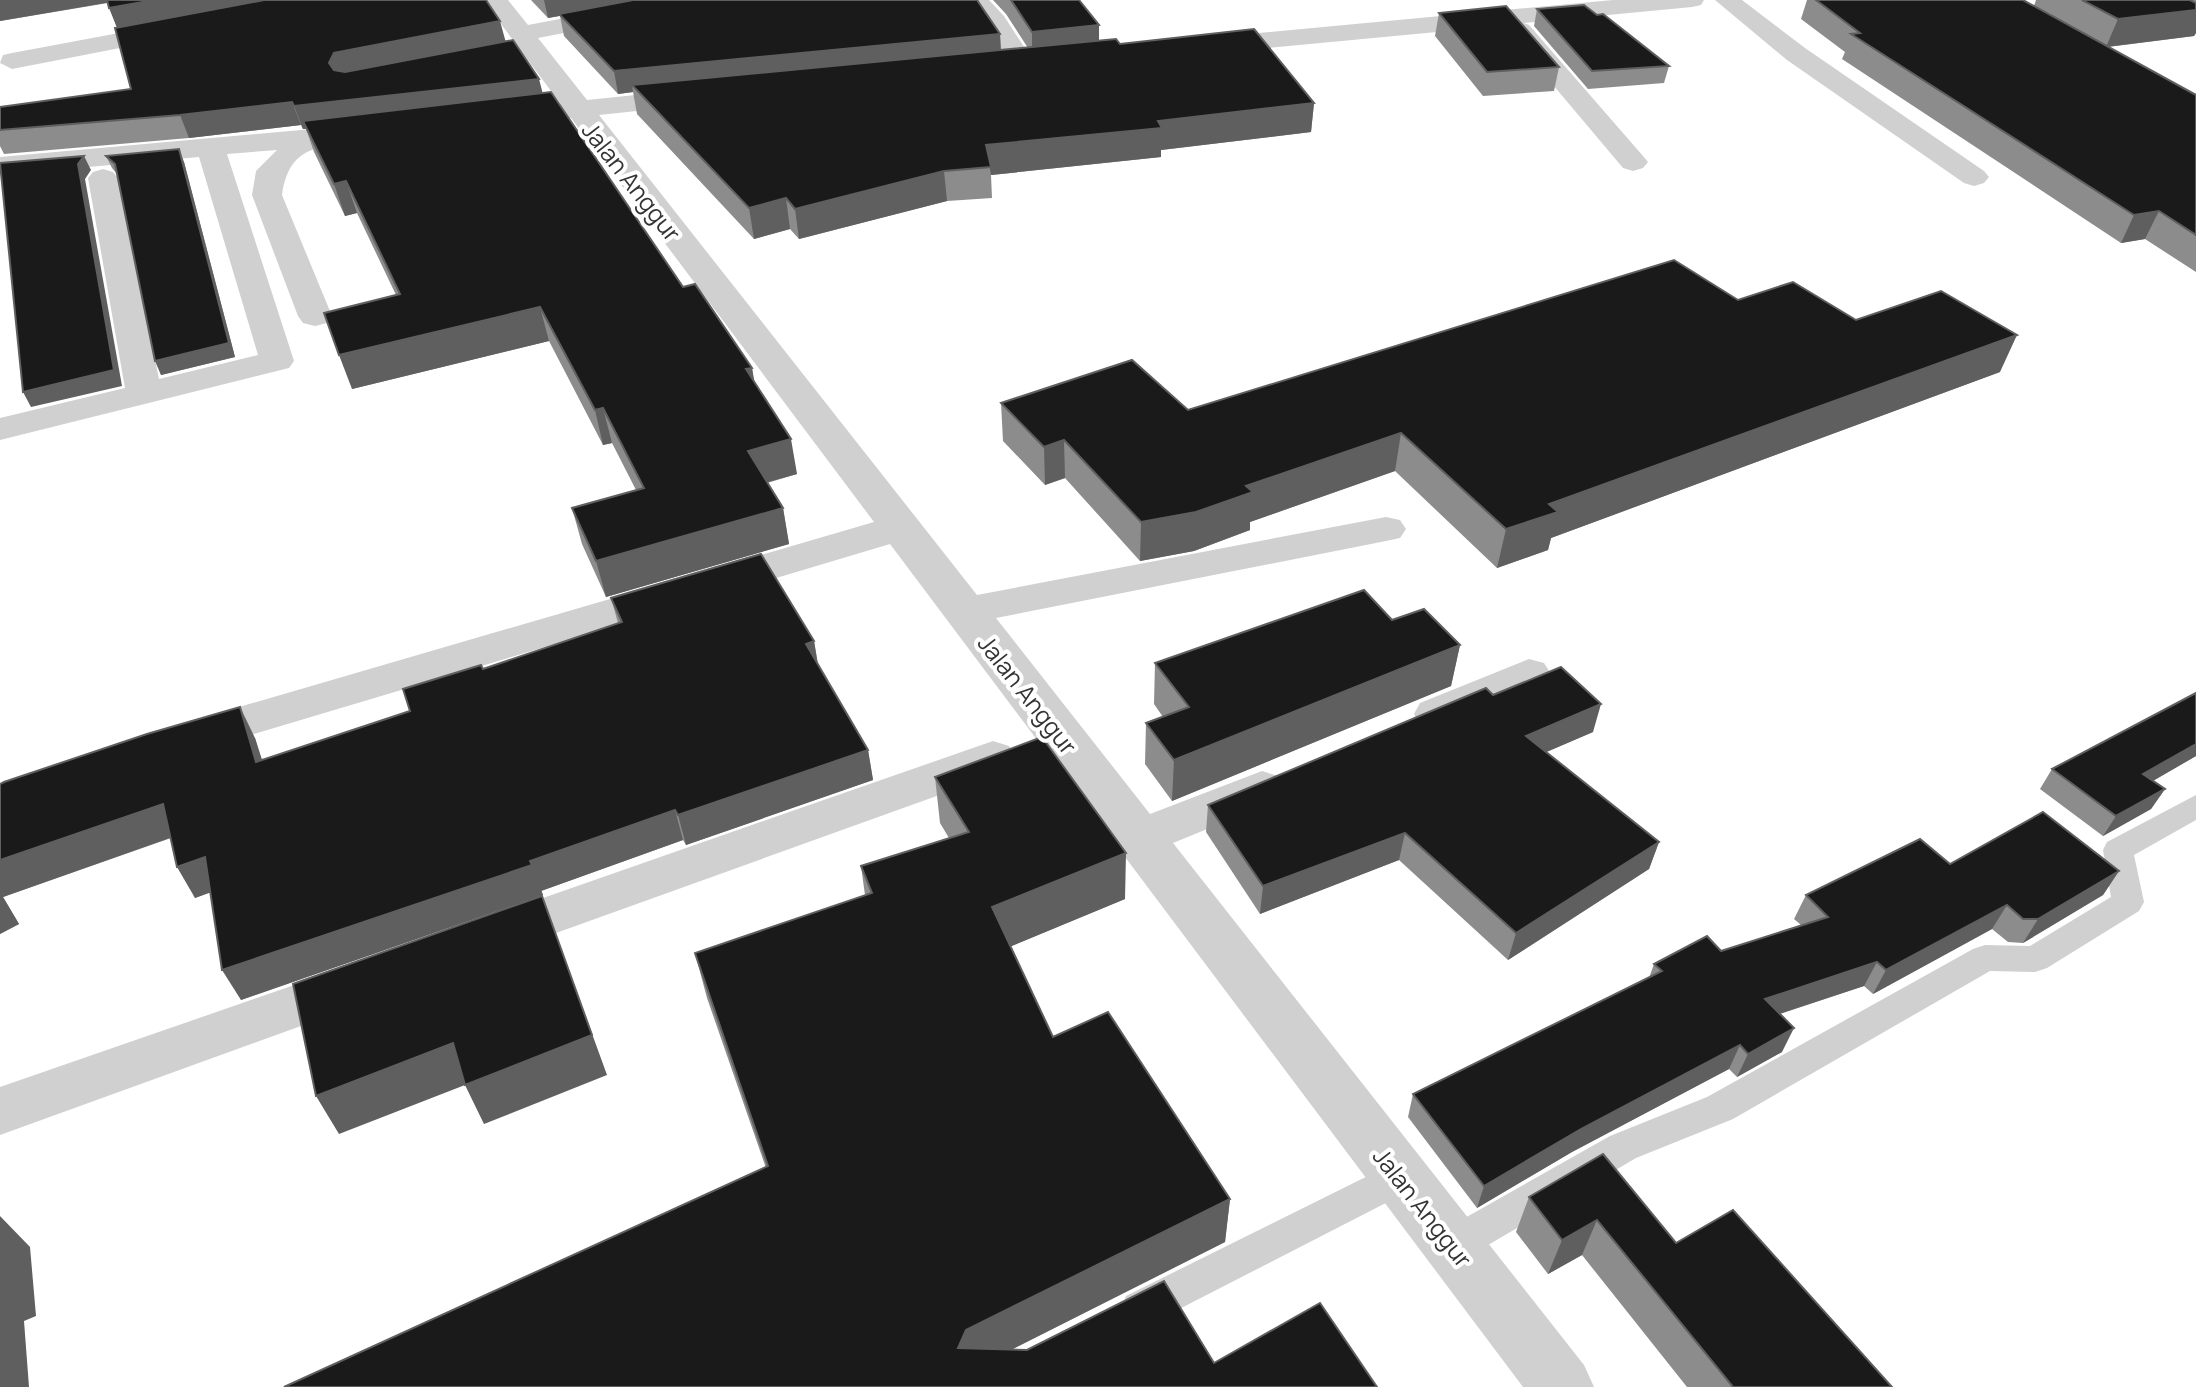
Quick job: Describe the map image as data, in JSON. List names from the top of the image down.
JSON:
{
  "streets": {
    "street": ["Jalan Anggur"]
  }
}
